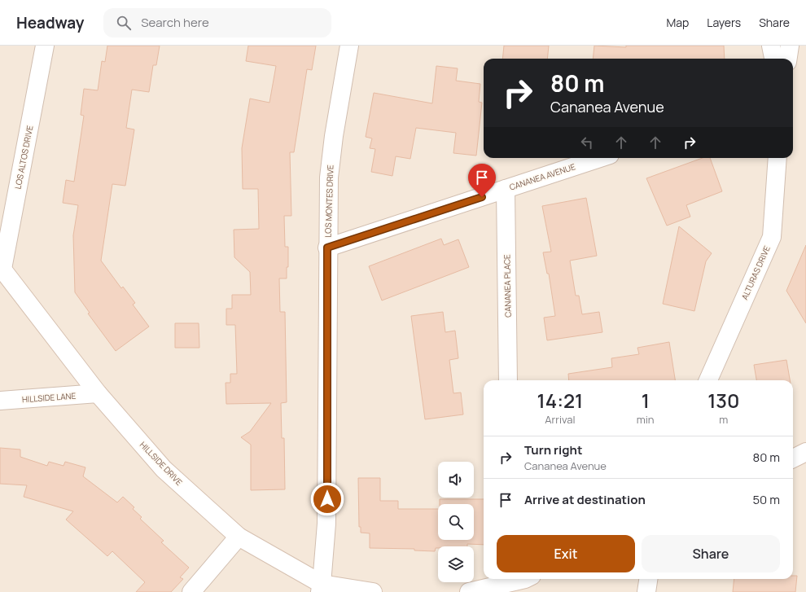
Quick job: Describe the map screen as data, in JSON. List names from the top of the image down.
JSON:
{
  "streets": {
    "street": [
      "LOS ALTOS DRIVE",
      "CANANEA AVENUE",
      "LOS MONTES DRIVE",
      "ALTURAS DRIVE",
      "CANANEA PLACE",
      "HILLSIDE LANE",
      "HILLSIDE DRIVE"
    ]
  },
  "crossings": [
    ["LOS ALTOS DRIVE", "HILLSIDE DRIVE"],
    ["CANANEA AVENUE", "LOS MONTES DRIVE"],
    ["CANANEA AVENUE", "CANANEA PLACE"],
    ["LOS MONTES DRIVE", "HILLSIDE DRIVE"],
    ["HILLSIDE LANE", "HILLSIDE DRIVE"]
  ],
  "page": {
    "header": "Headway",
    "search": "Search here",
    "nav": ["Map", "Layers", "Share"],
    "turn": ["80 m", "Cananea Avenue"],
    "eta": [
      "14:21",
      "Arrival",
      "1",
      "min",
      "130",
      "m"
    ],
    "list": [
      {
        "name": "Turn right",
        "note": "Cananea Avenue",
        "value": "80 m"
      },
      {
        "name": "Arrive at destination",
        "value": "50 m"
      }
    ],
    "buttons": ["Exit", "Share"]
  }
}
